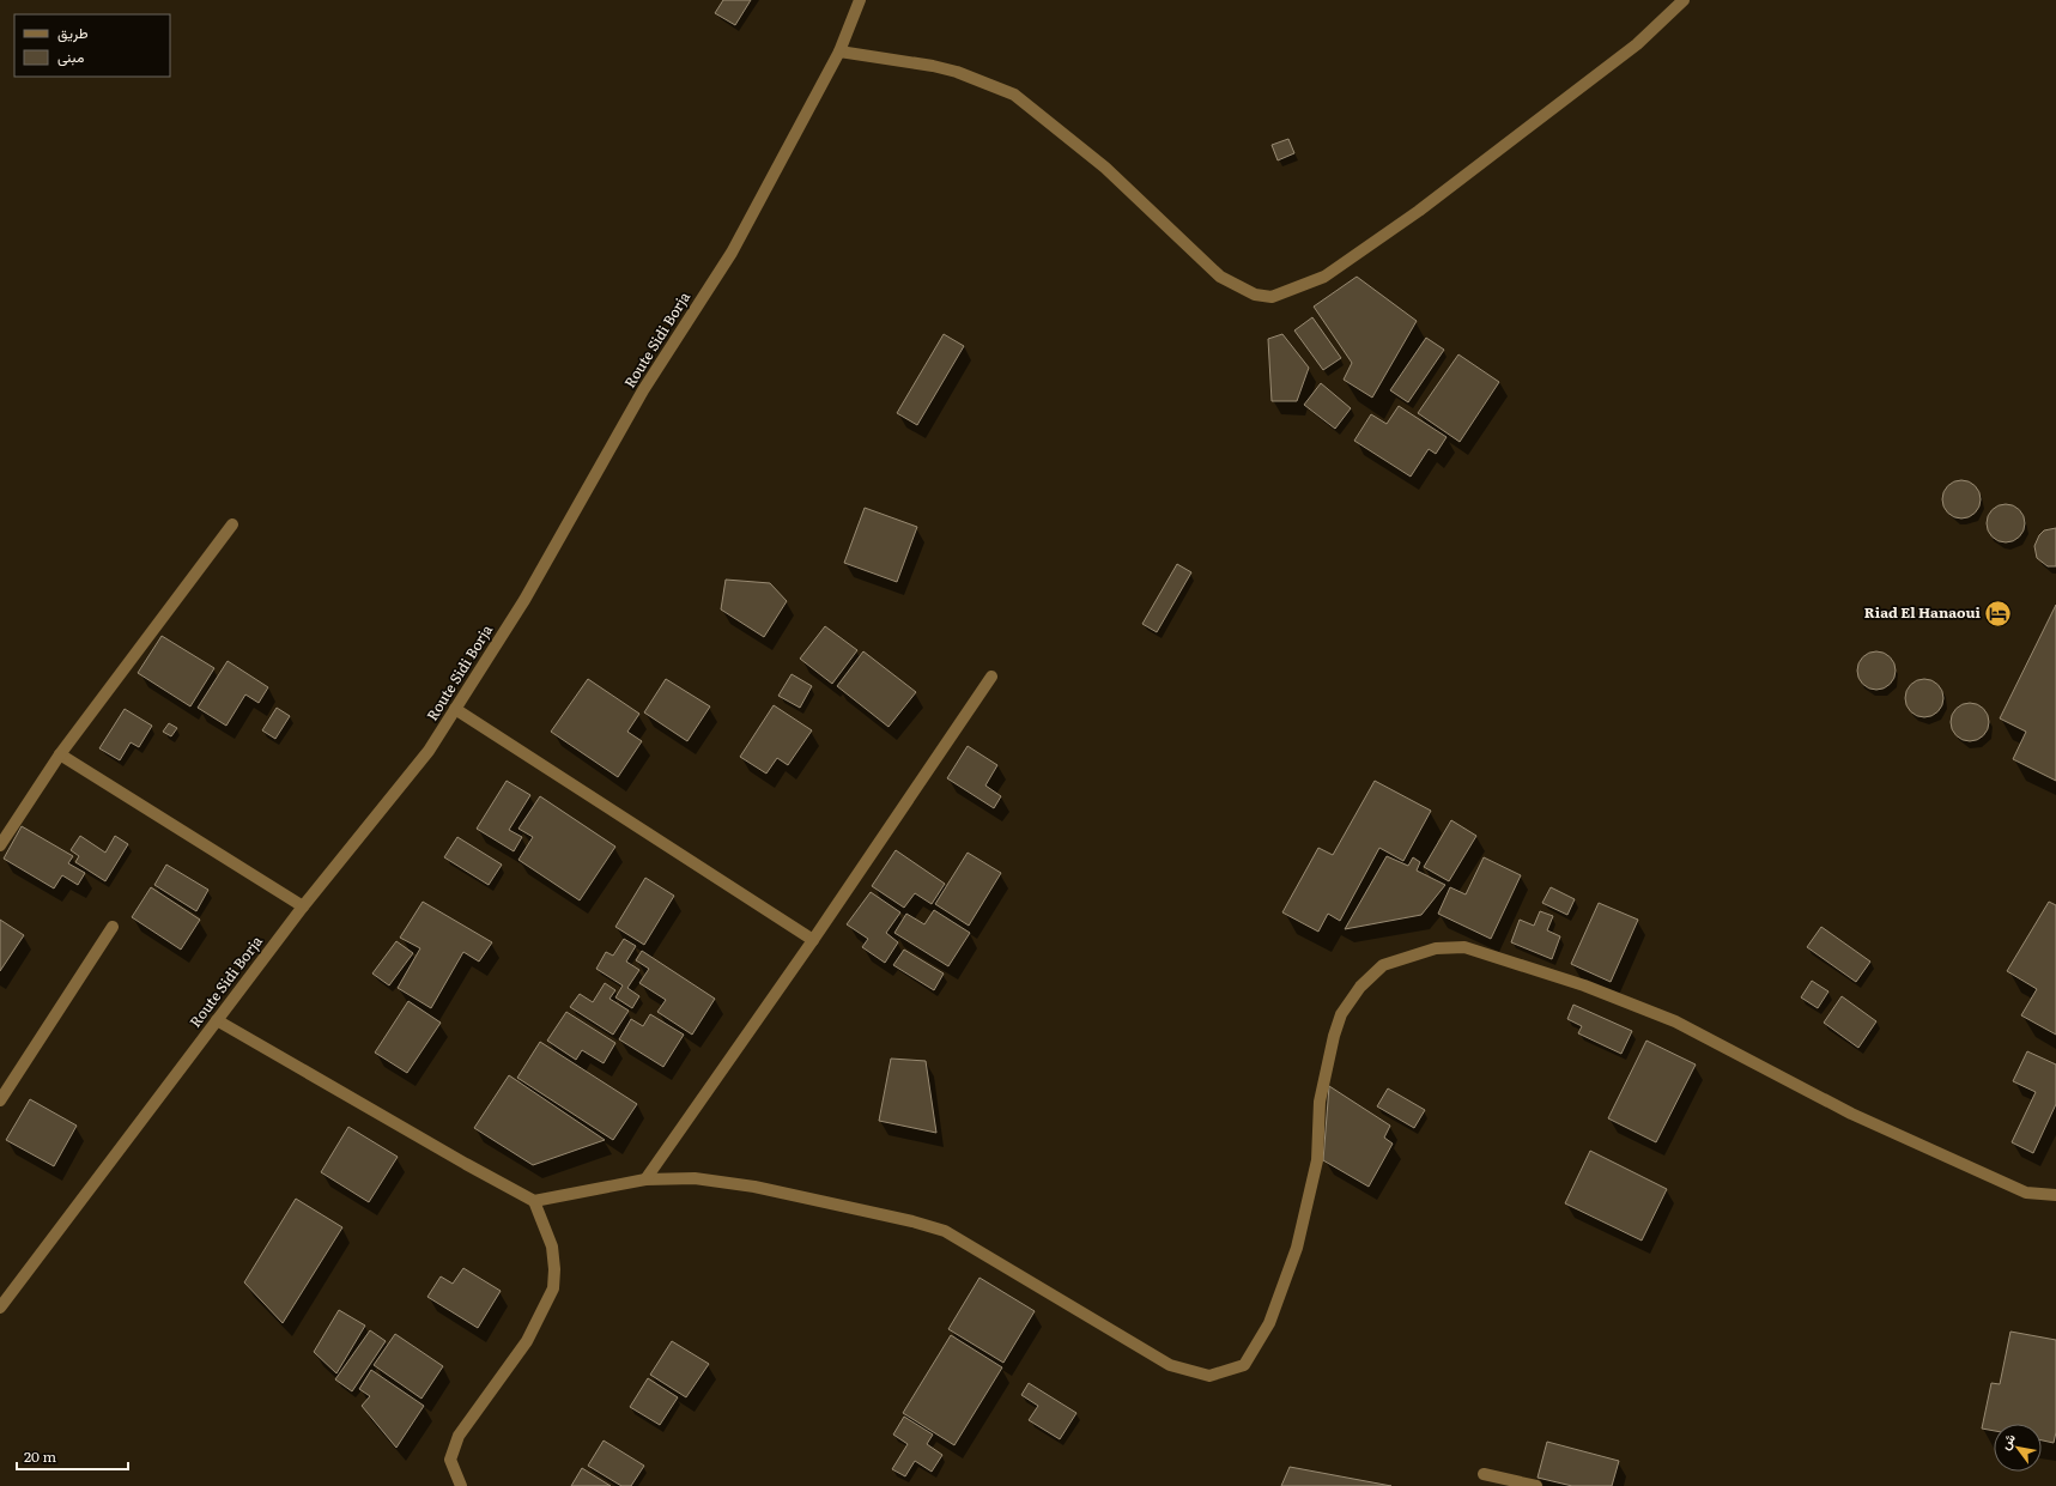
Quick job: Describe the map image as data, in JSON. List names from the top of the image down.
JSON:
{
  "streets": {
    "street": ["Route Sidi Borja"]
  },
  "places": {
    "hotel": ["Riad El Hanaoui"]
  },
  "legend": ["طريق", "مبنى"],
  "scale_bar": "20 m",
  "north": "top left"
}
